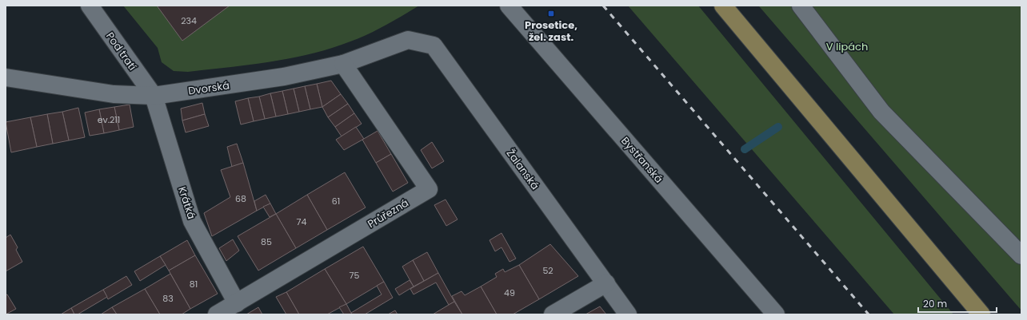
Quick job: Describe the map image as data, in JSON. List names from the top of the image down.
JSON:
{
  "streets": {
    "street": [
      "Pod tratí",
      "Dvorská",
      "Bystřanská",
      "Žalanská",
      "Krátká",
      "Průřezná"
    ]
  },
  "crossings": [
    ["Pod tratí", "Dvorská"],
    ["Pod tratí", "Krátká"],
    ["Dvorská", "Žalanská"],
    ["Dvorská", "Krátká"],
    ["Dvorská", "Průřezná"],
    ["Krátká", "Průřezná"]
  ],
  "parks": ["V lipách"],
  "places": {
    "transit": ["Prosetice, žel. zast."]
  },
  "house_numbers": [
    "234",
    "ev.211",
    "68",
    "61",
    "74",
    "85",
    "52",
    "75",
    "81",
    "49",
    "83"
  ],
  "scale_bar": "20 m"
}
